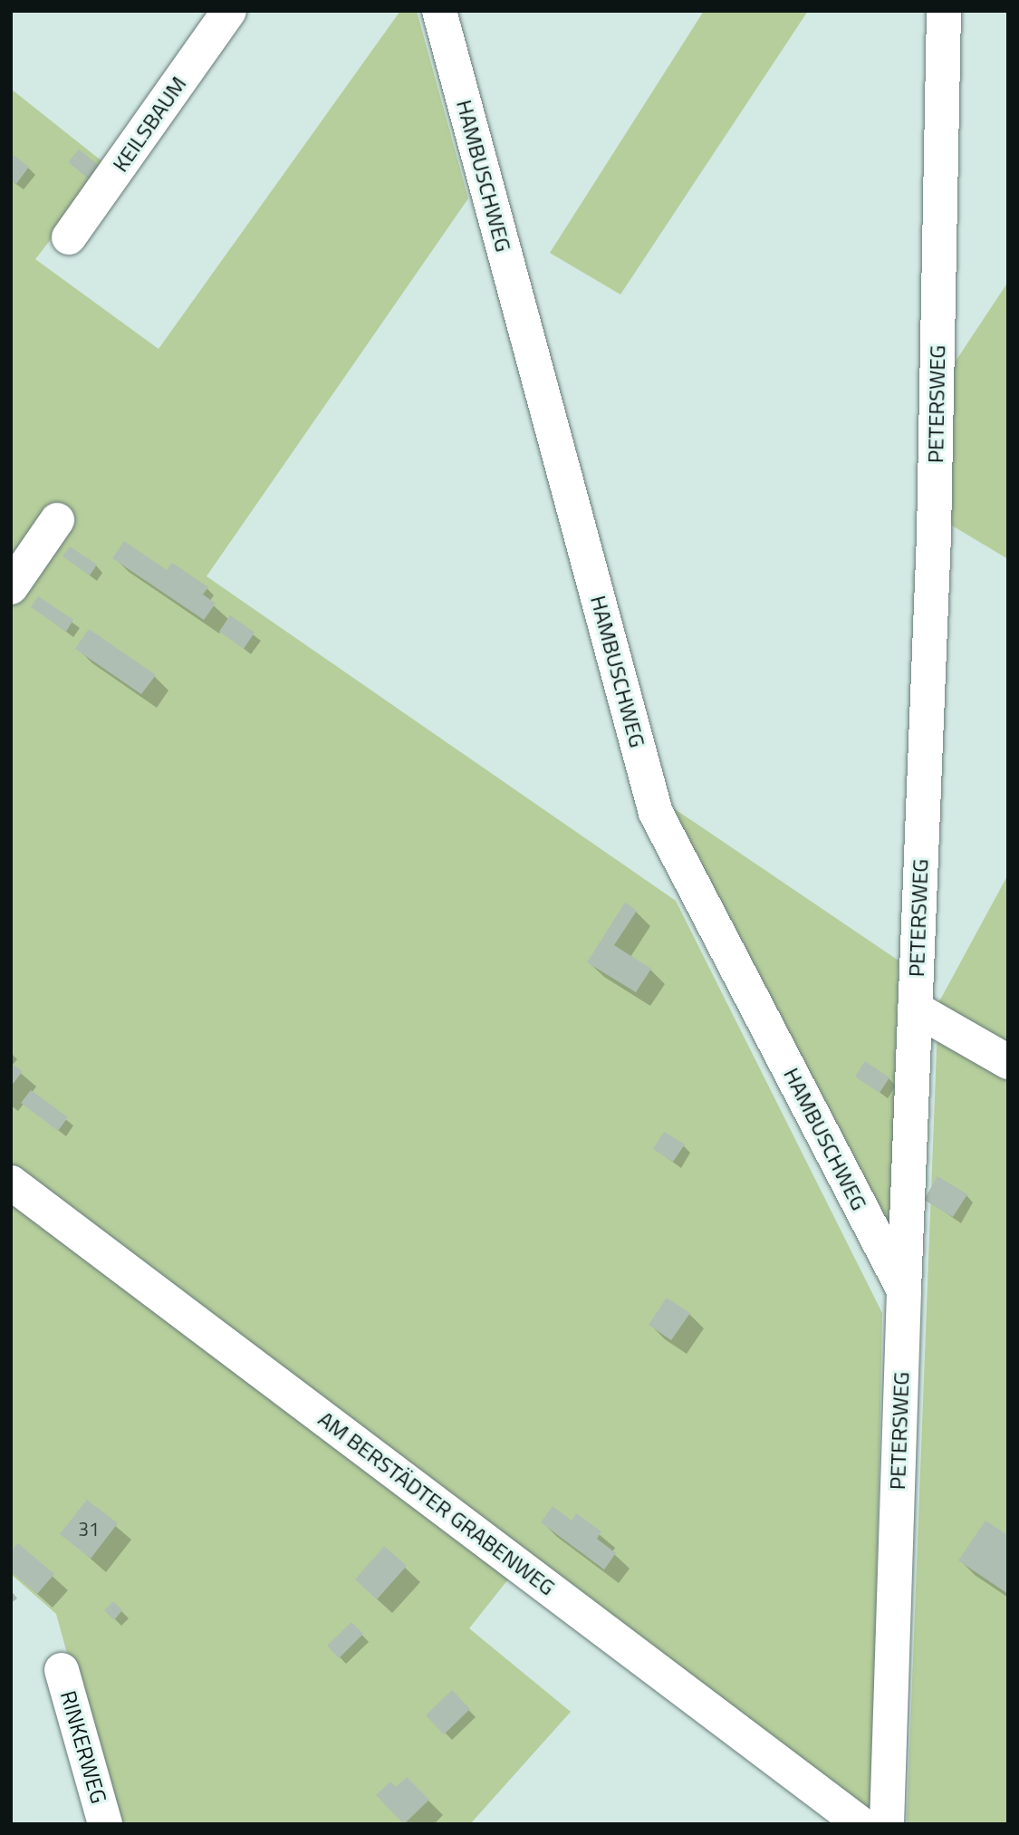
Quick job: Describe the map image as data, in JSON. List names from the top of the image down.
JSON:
{
  "streets": {
    "street": [
      "KEILSBAUM",
      "HAMBUSCHWEG",
      "PETERSWEG",
      "AM BERSTÄDTER GRABENWEG",
      "RINKERWEG"
    ]
  },
  "crossings": [
    ["HAMBUSCHWEG", "PETERSWEG"]
  ],
  "house_numbers": ["31"]
}
